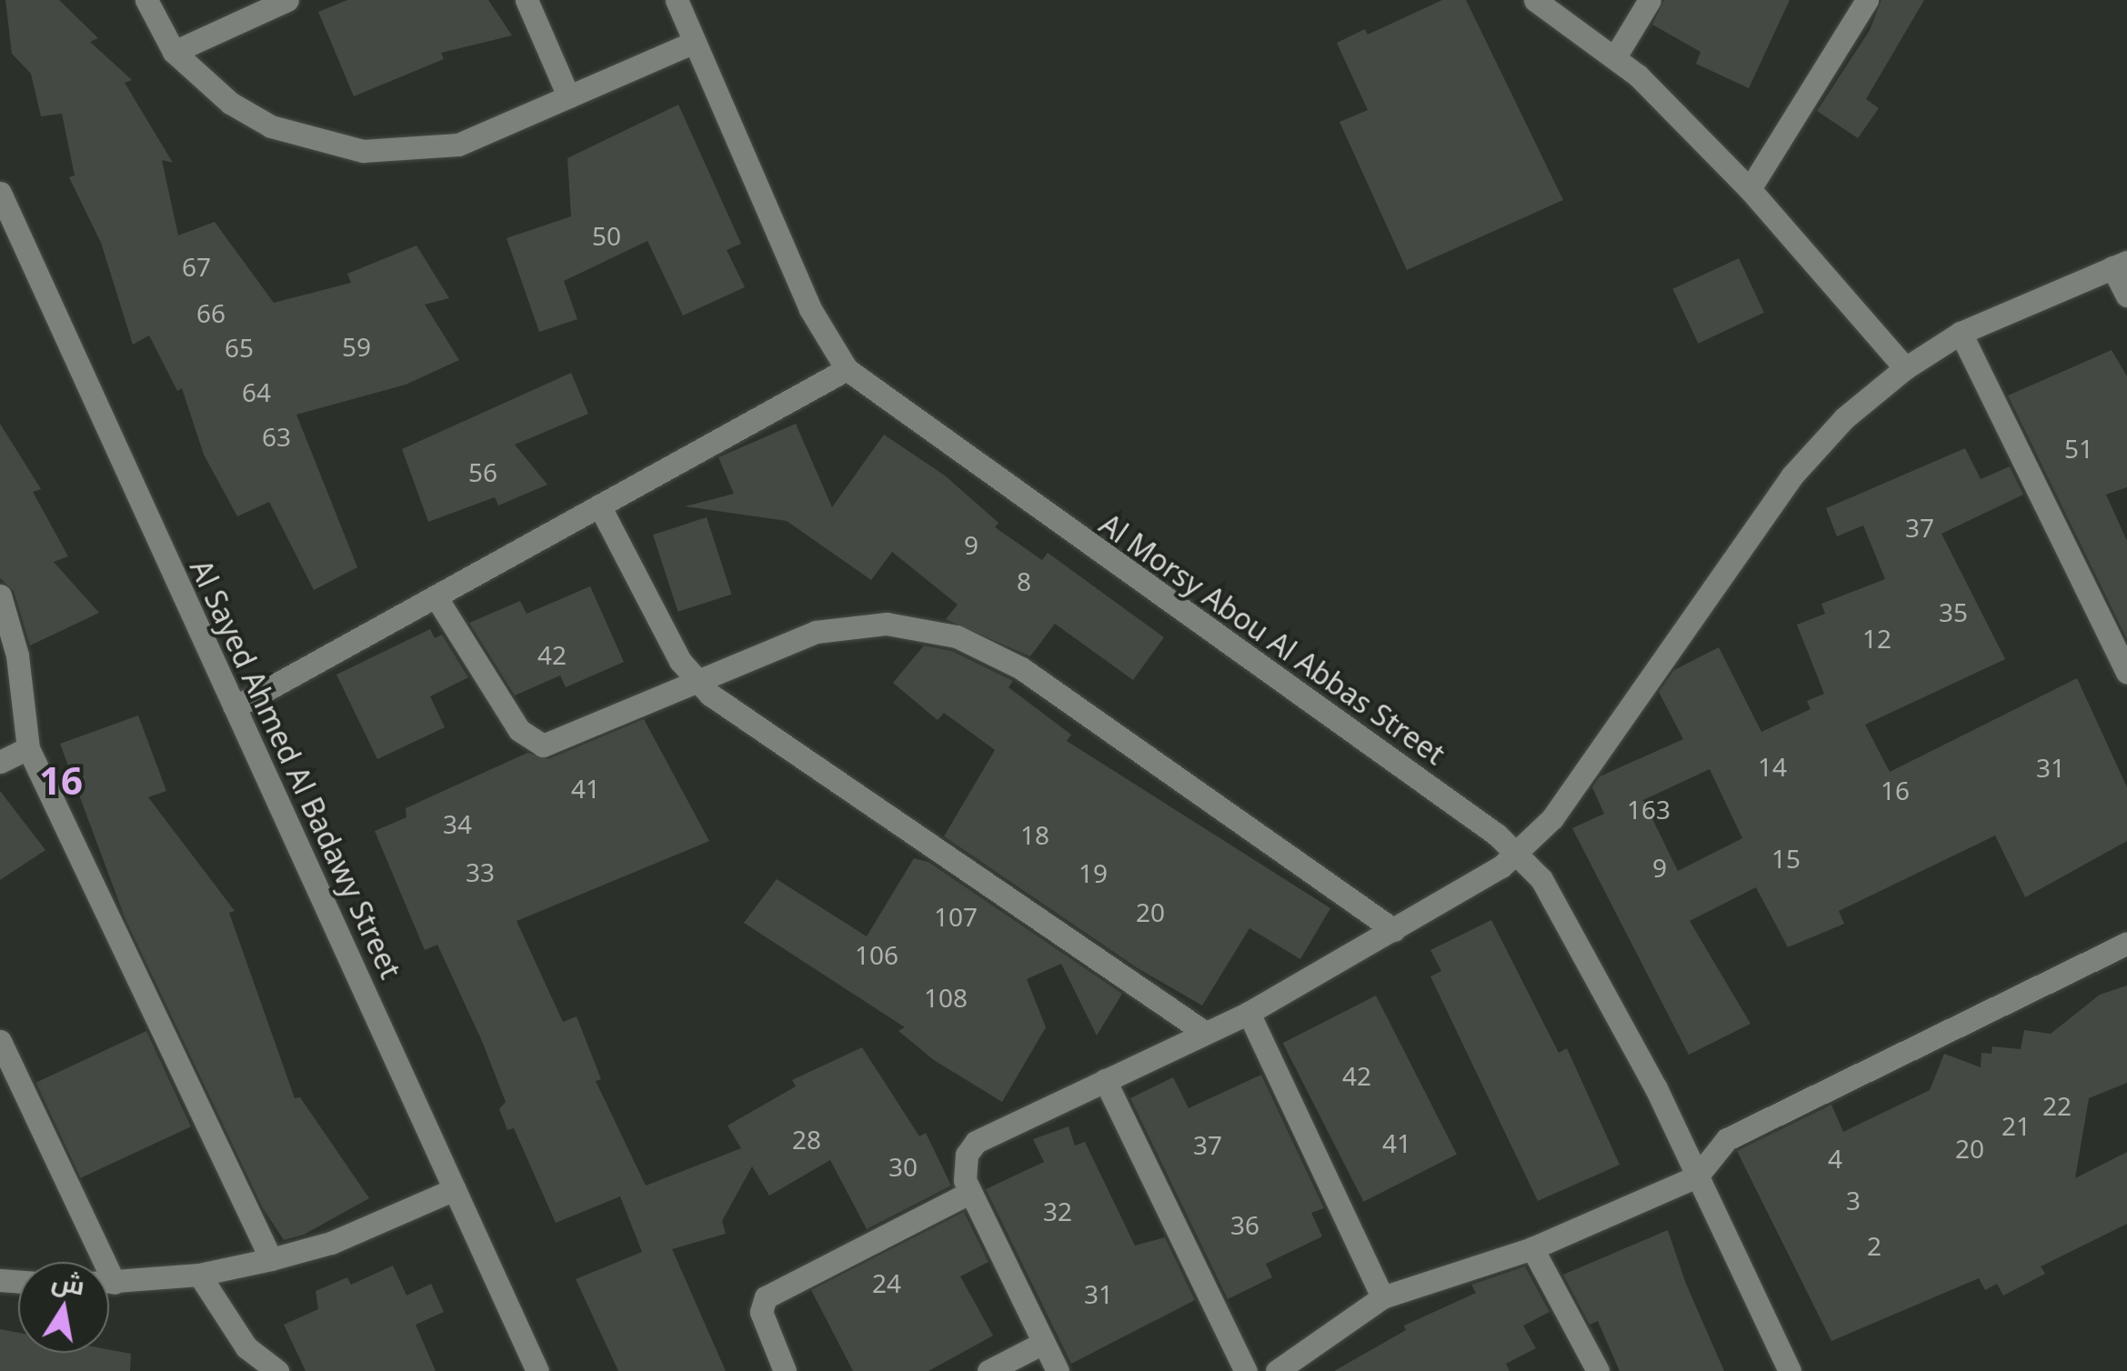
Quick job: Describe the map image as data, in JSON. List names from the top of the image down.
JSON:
{
  "streets": {
    "street": ["Al Morsy Abou Al Abbas Street", "Al Sayed Ahmed Al Badawy Street"]
  },
  "districts": ["16"],
  "house_numbers": [
    "50",
    "67",
    "66",
    "59",
    "65",
    "64",
    "63",
    "51",
    "56",
    "37",
    "9",
    "8",
    "35",
    "12",
    "42",
    "14",
    "31",
    "41",
    "16",
    "163",
    "34",
    "18",
    "15",
    "9",
    "33",
    "19",
    "20",
    "107",
    "106",
    "108",
    "42",
    "22",
    "21",
    "28",
    "41",
    "37",
    "20",
    "4",
    "30",
    "3",
    "32",
    "36",
    "2",
    "24",
    "31"
  ],
  "north": "top"
}
